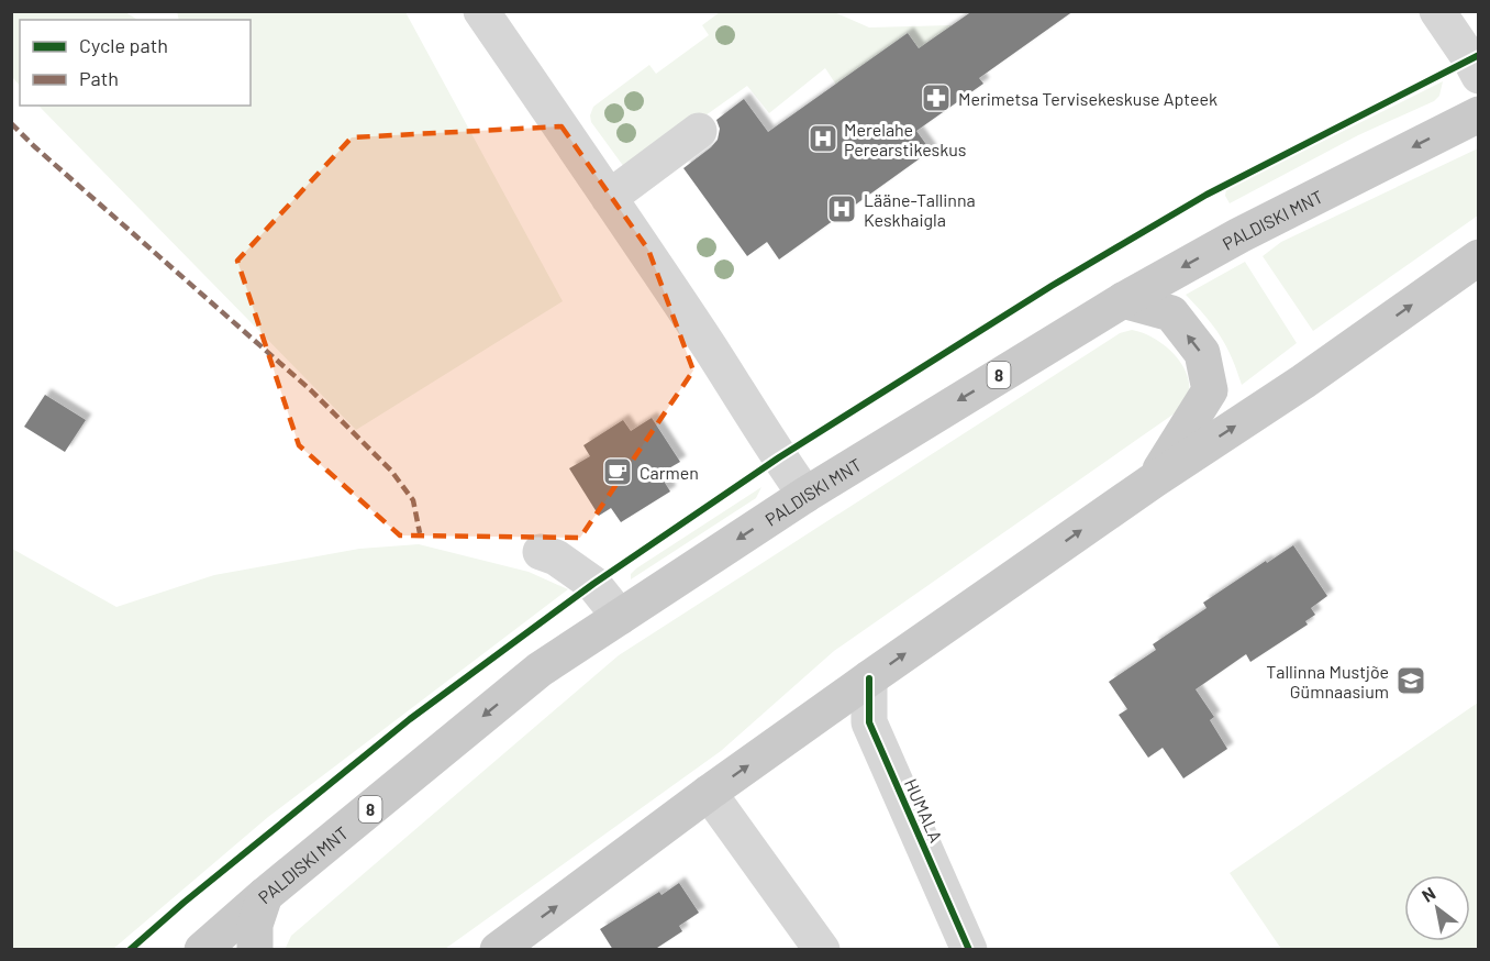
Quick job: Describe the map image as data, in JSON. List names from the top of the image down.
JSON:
{
  "streets": {
    "main road": ["PALDISKI MNT", "8"],
    "street": ["HUMALA"]
  },
  "places": {
    "pharmacy": ["Merimetsa Tervisekeskuse Apteek"],
    "hospital": ["Merelahe Perearstikeskus", "Lääne-Tallinna Keskhaigla"],
    "cafe": ["Carmen"],
    "school or university": ["Tallinna Mustjõe Gümnaasium"]
  },
  "legend": ["Cycle path", "Path"],
  "north": "top left"
}
